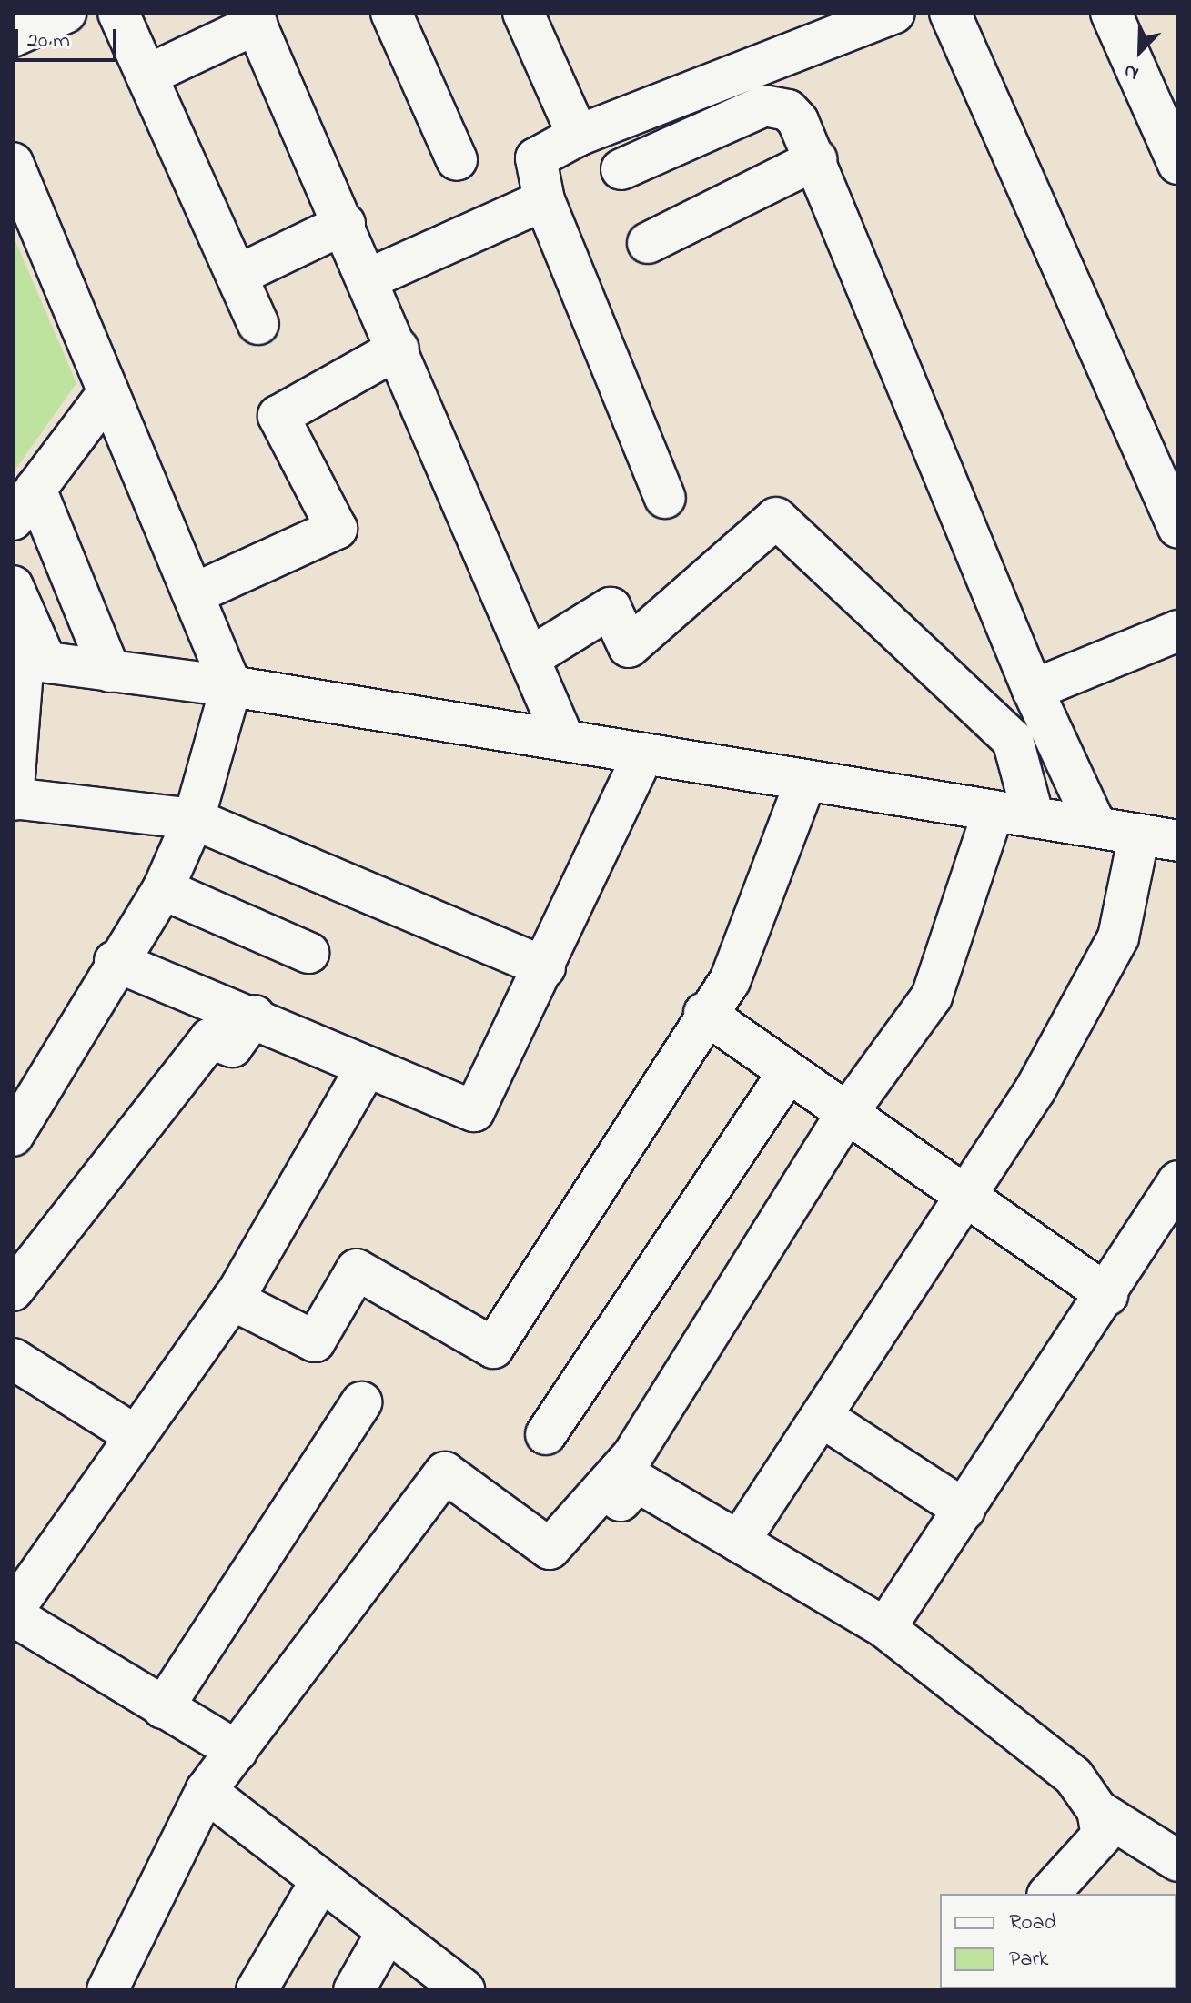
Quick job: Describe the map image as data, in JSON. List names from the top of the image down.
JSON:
{
  "legend": ["Road", "Park"],
  "scale_bar": "20 m",
  "north": "bottom left"
}
